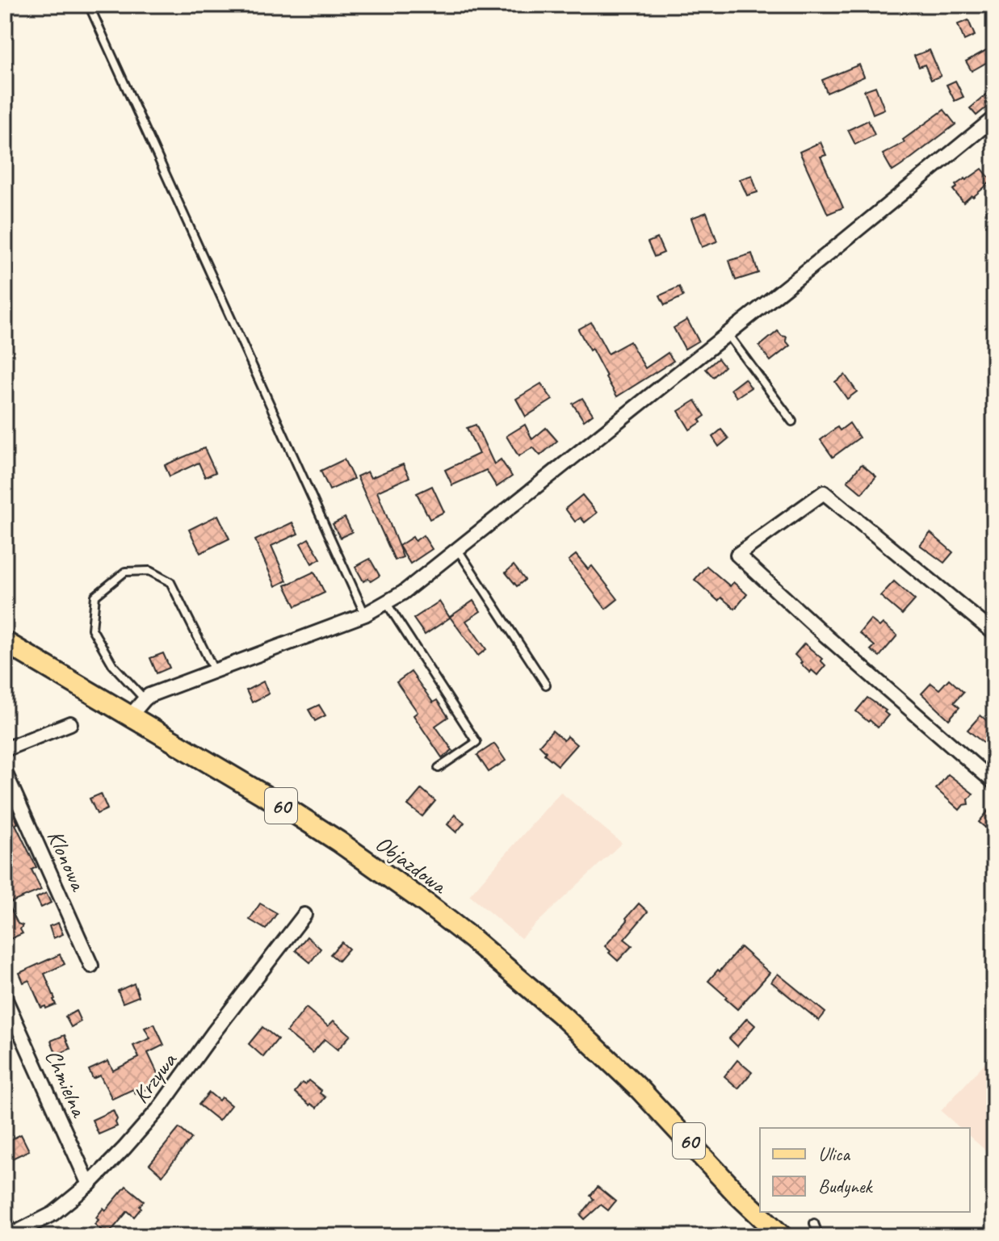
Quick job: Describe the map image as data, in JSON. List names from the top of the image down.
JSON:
{
  "streets": {
    "main road": ["60", "Objazdowa"],
    "street": ["Klonowa", "Krzywa", "Chmielna"]
  },
  "crossings": [
    ["Krzywa", "Chmielna"]
  ],
  "legend": ["Ulica", "Budynek"]
}
